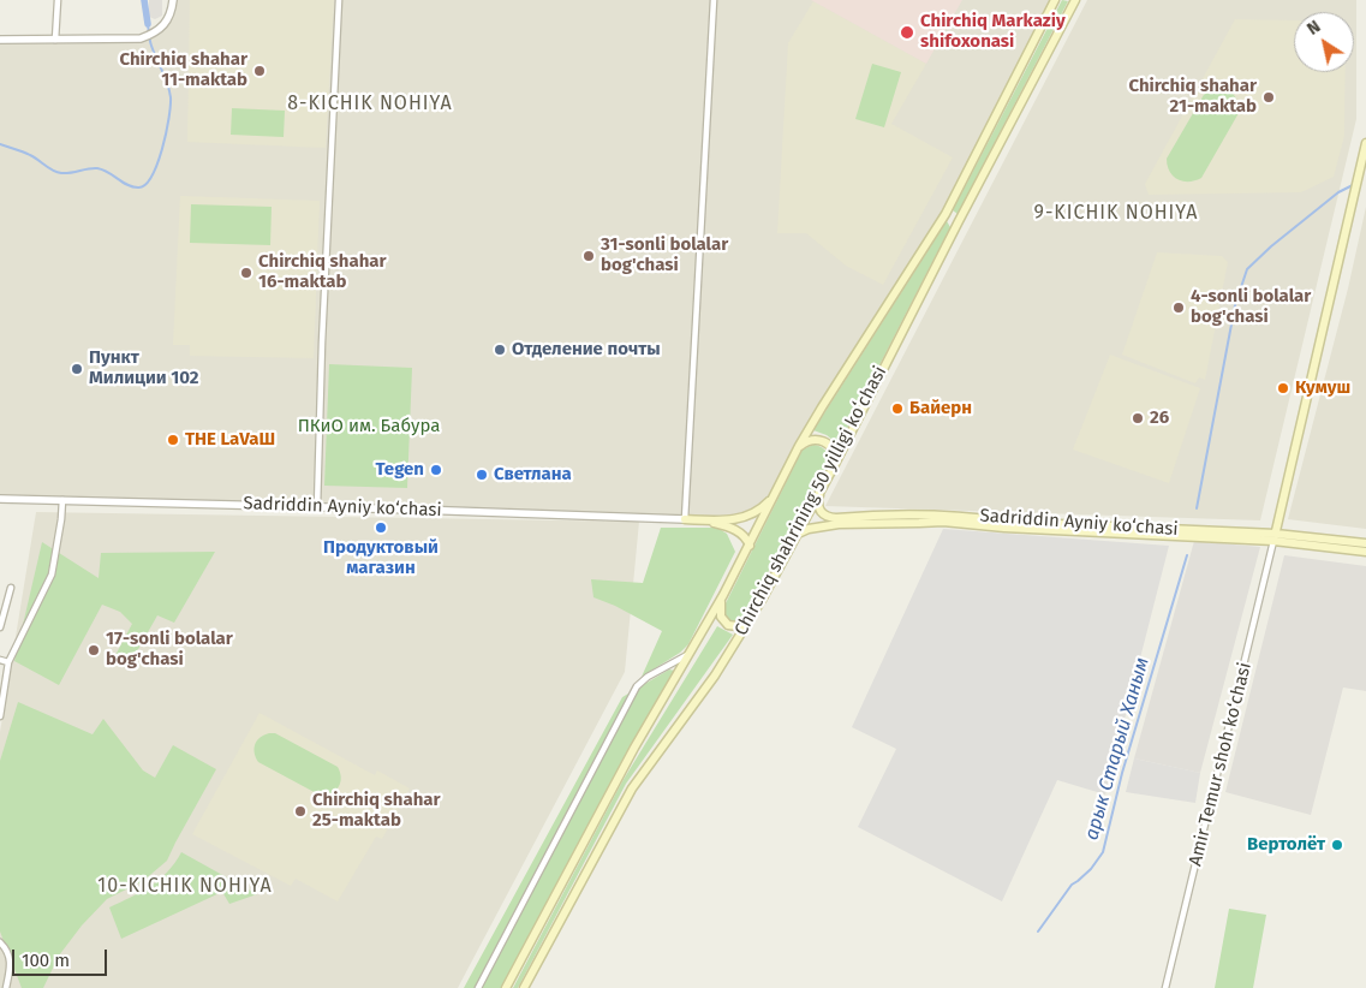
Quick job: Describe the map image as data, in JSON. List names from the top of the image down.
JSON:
{
  "streets": {
    "main road": ["Chirchiq shahrining 50 yilligi koʻchasi", "Sadriddin Ayniy ko‘chasi", "Amir Temur shoh ko‘chasi"]
  },
  "crossings": [
    ["Chirchiq shahrining 50 yilligi koʻchasi", "Sadriddin Ayniy ko‘chasi"],
    ["Sadriddin Ayniy ko‘chasi", "Amir Temur shoh ko‘chasi"]
  ],
  "districts": ["8-KICHIK NOHIYA", "9-KICHIK NOHIYA", "10-KICHIK NOHIYA"],
  "water": ["арык Старый Ханым"],
  "parks": ["ПКиО им. Бабура"],
  "places": [
    "Chirchiq Markaziy shifoxonasi",
    "Chirchiq shahar 11-maktab",
    "Chirchiq shahar 21-maktab",
    "31-sonli bolalar bog'chasi",
    "Chirchiq shahar 16-maktab",
    "4-sonli bolalar bog'chasi",
    "Отделение почты",
    "Пункт Милиции 102",
    "Кумуш",
    "Байерн",
    "26",
    "THE LaVaШ",
    "Tegen",
    "Светлана",
    "Продуктовый магазин",
    "17-sonli bolalar bog'chasi",
    "Chirchiq shahar 25-maktab",
    "Вертолёт"
  ],
  "scale_bar": "100 m",
  "north": "top left"
}
